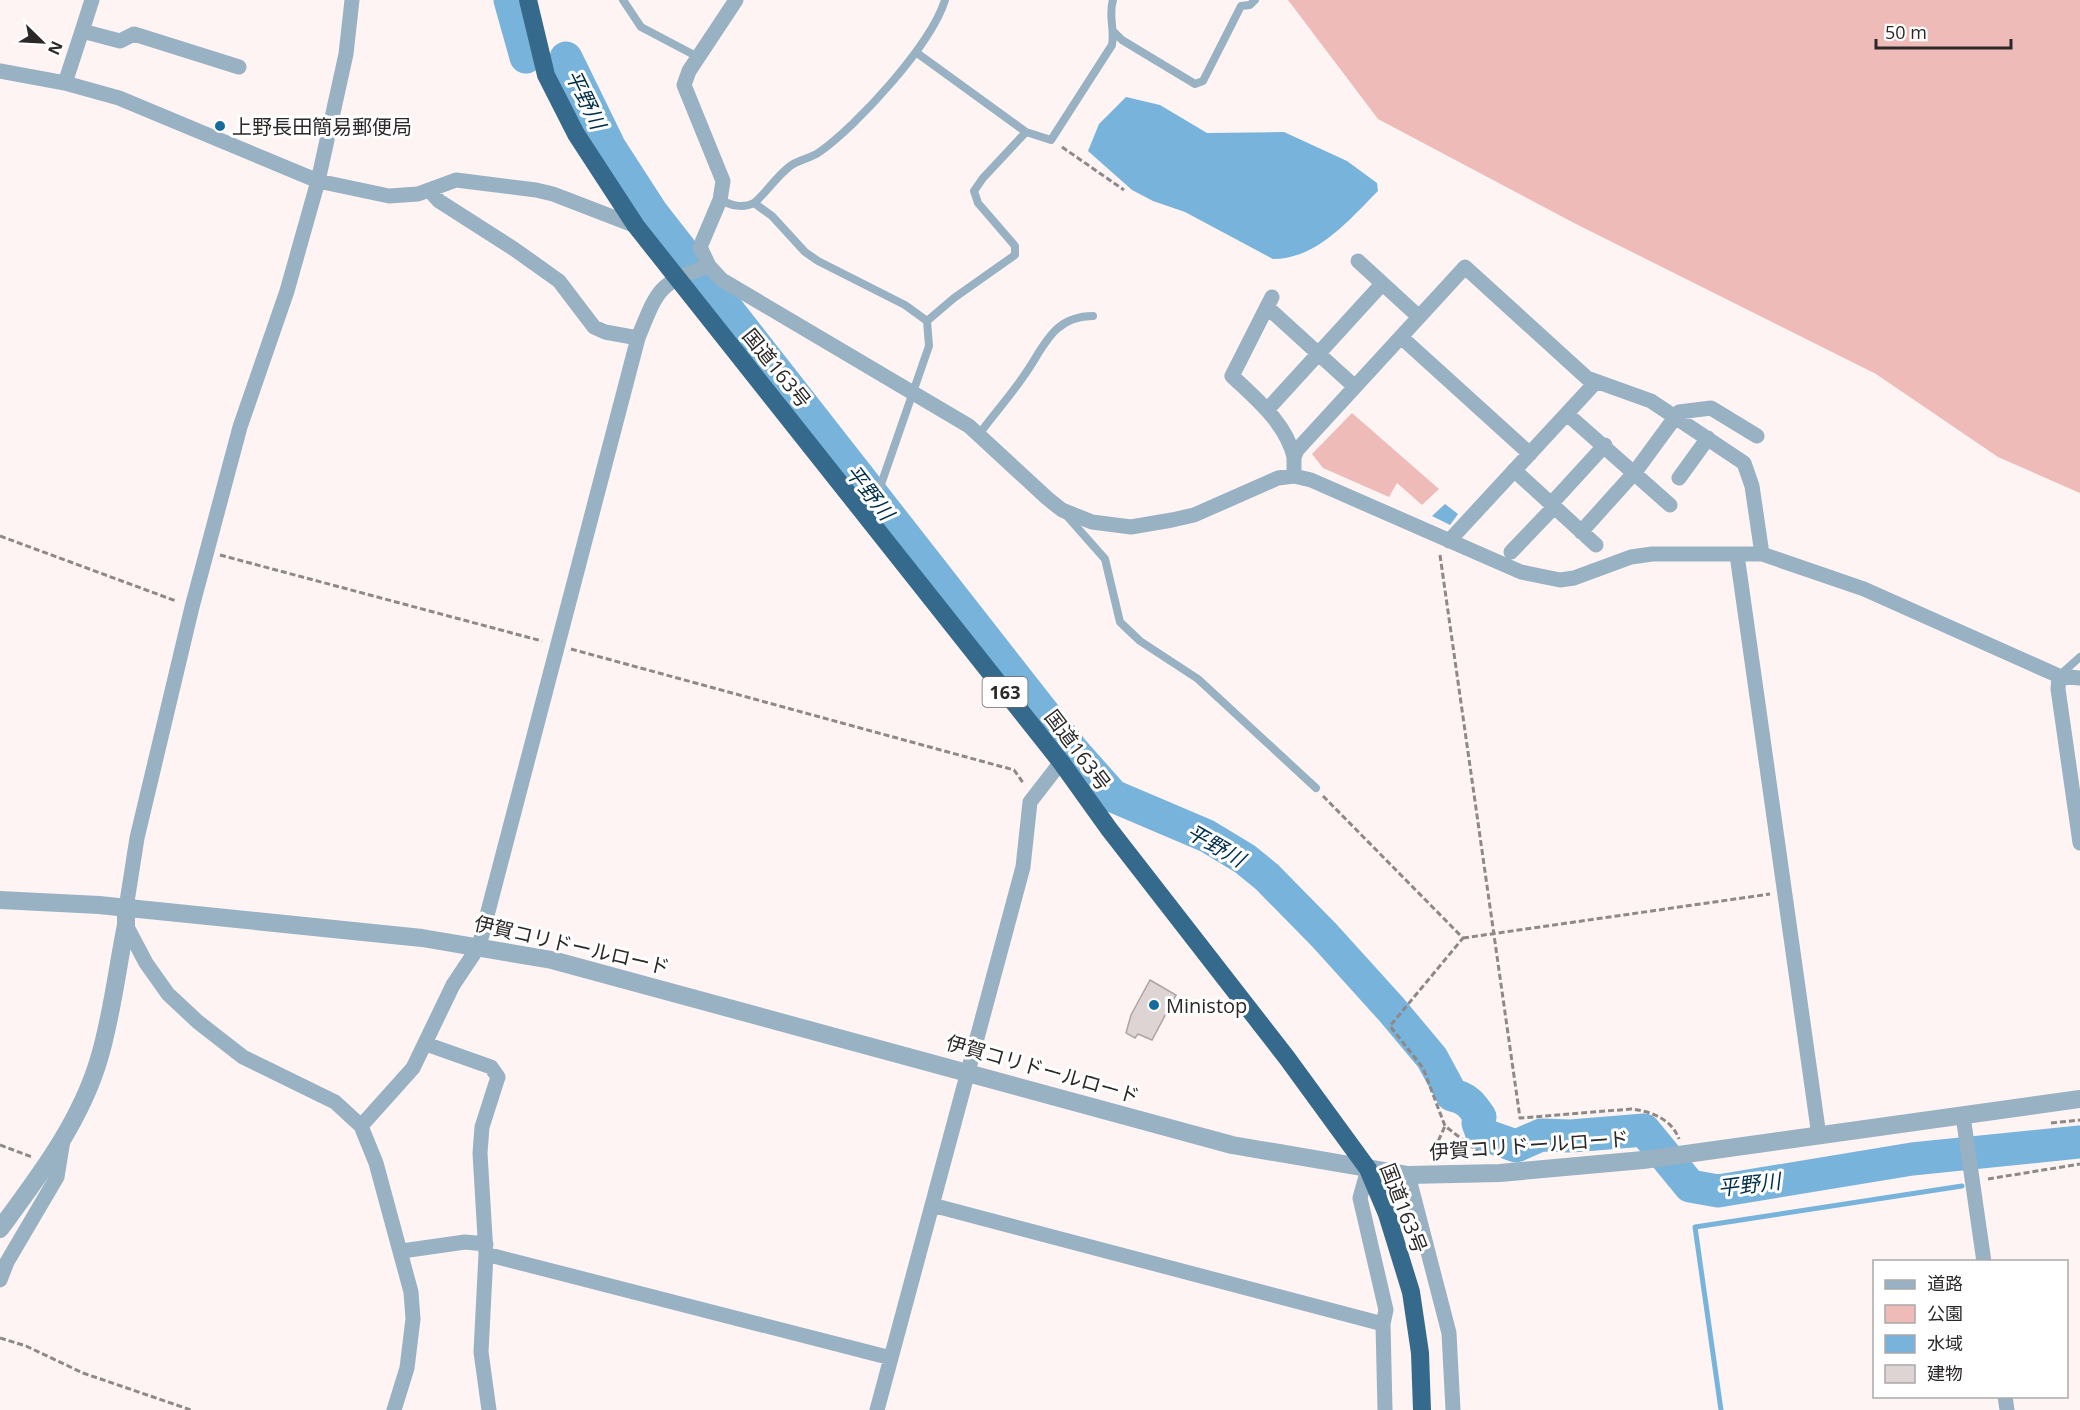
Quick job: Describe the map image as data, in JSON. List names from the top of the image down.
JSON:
{
  "streets": {
    "highway": ["国道163号", "163"],
    "street": ["伊賀コリドールロード"]
  },
  "crossings": [
    ["国道163号", "伊賀コリドールロード"]
  ],
  "water": ["平野川"],
  "places": ["上野長田簡易郵便局", "Ministop"],
  "legend": [
    "道路",
    "公園",
    "水域",
    "建物"
  ],
  "scale_bar": "50 m",
  "north": "bottom right"
}
